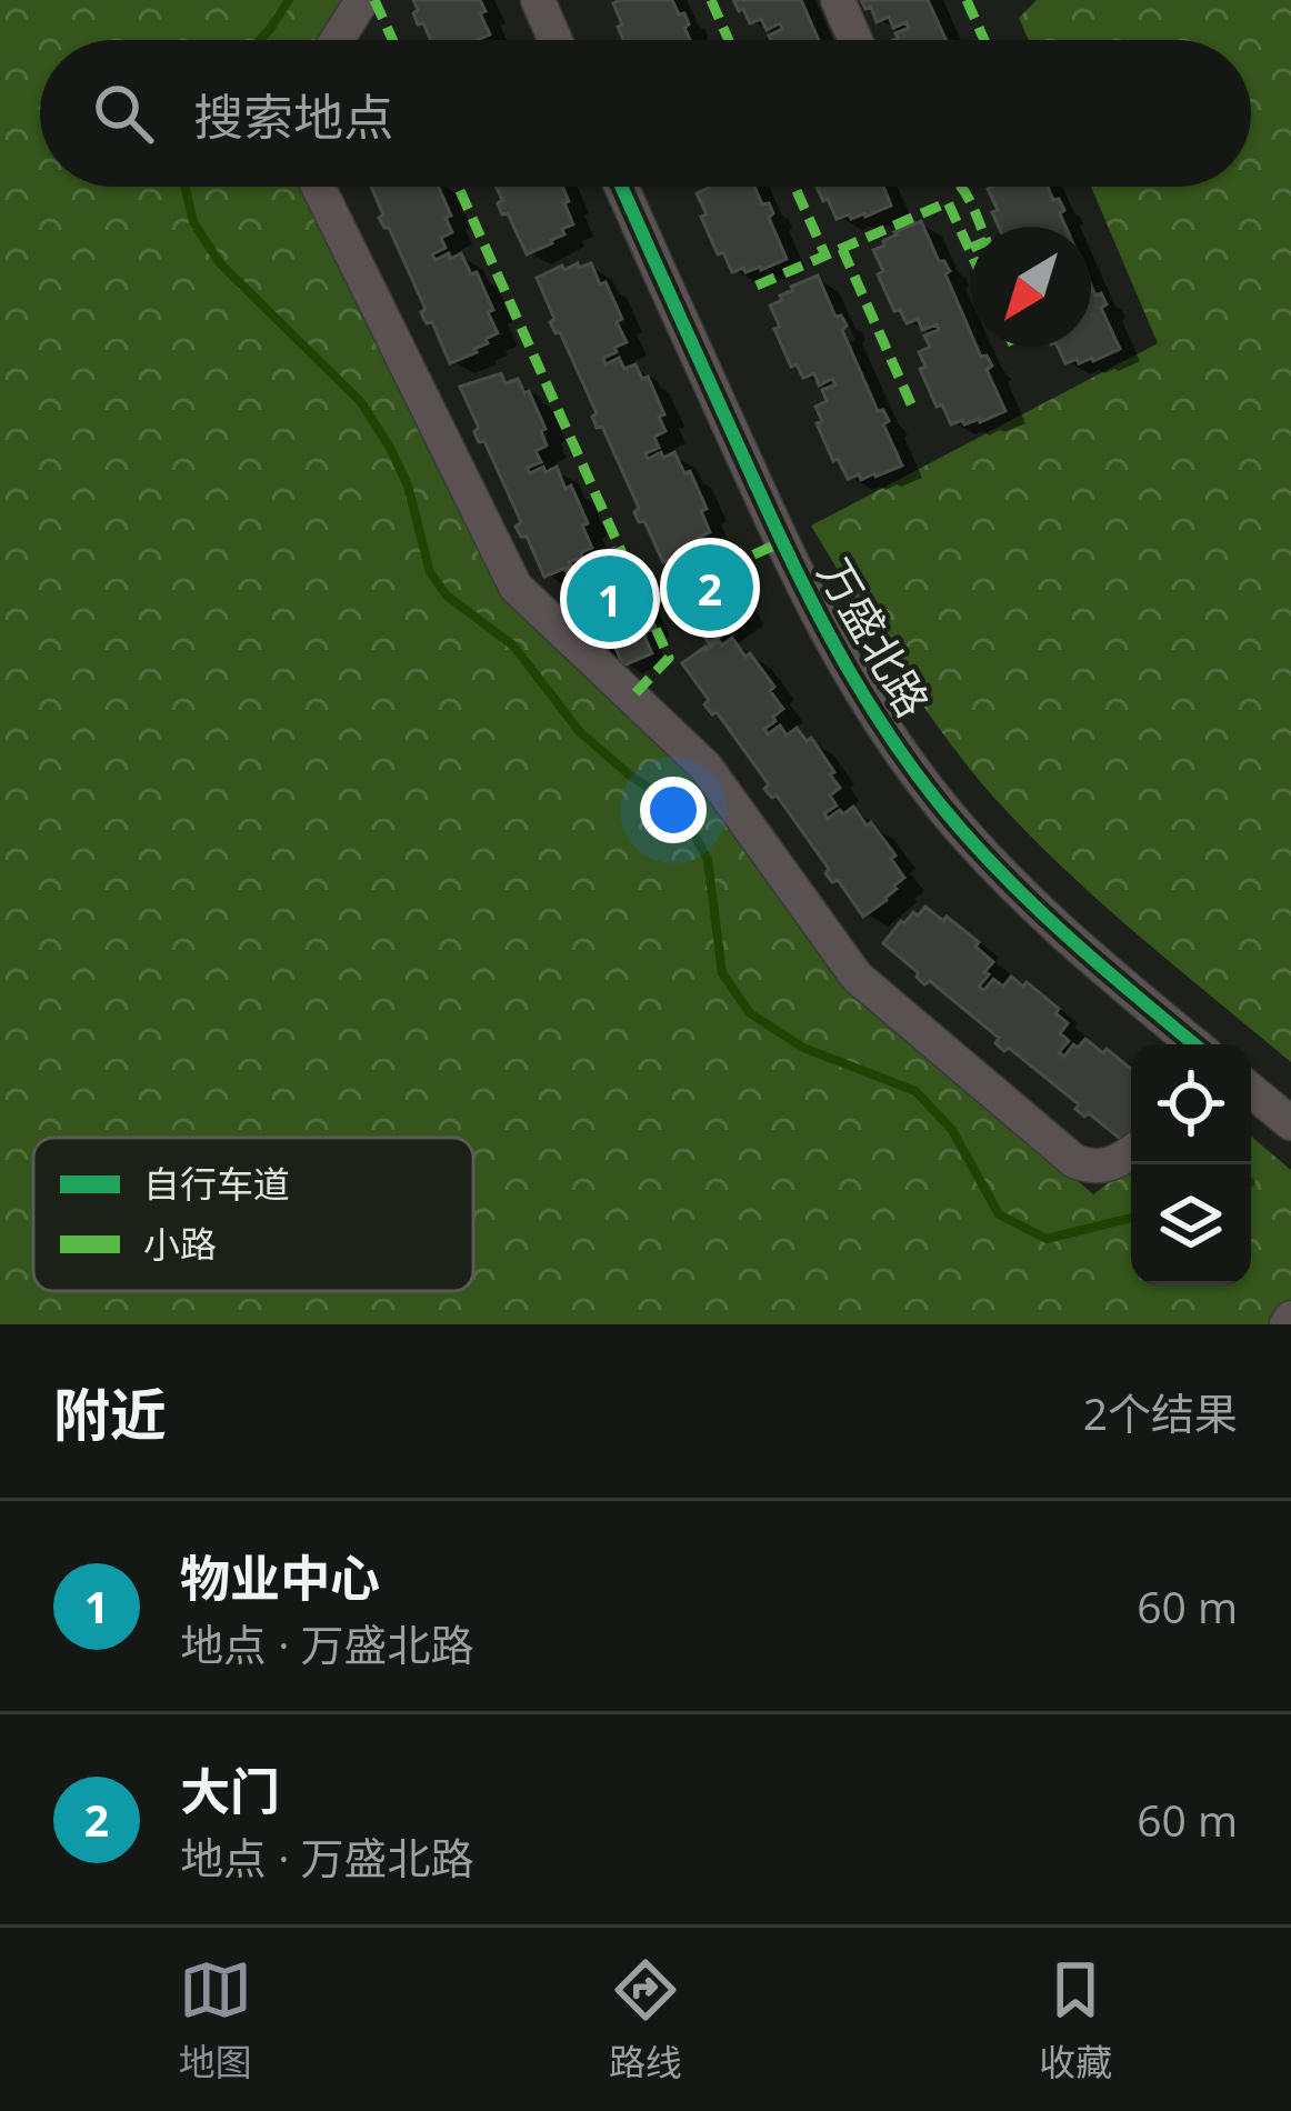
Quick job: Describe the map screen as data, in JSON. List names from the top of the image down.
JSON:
{
  "streets": {
    "street": ["万盛北路"]
  },
  "legend": ["自行车道", "小路"],
  "north": "bottom left",
  "page": {
    "search": "搜索地点",
    "pins": ["2", "1"],
    "heading": ["附近", "2个结果"],
    "list": [
      {
        "mark": "1",
        "name": "物业中心",
        "note": "地点 · 万盛北路",
        "value": "60 m"
      },
      {
        "mark": "2",
        "name": "大门",
        "note": "地点 · 万盛北路",
        "value": "60 m"
      }
    ],
    "nav": ["地图", "路线", "收藏"]
  }
}
